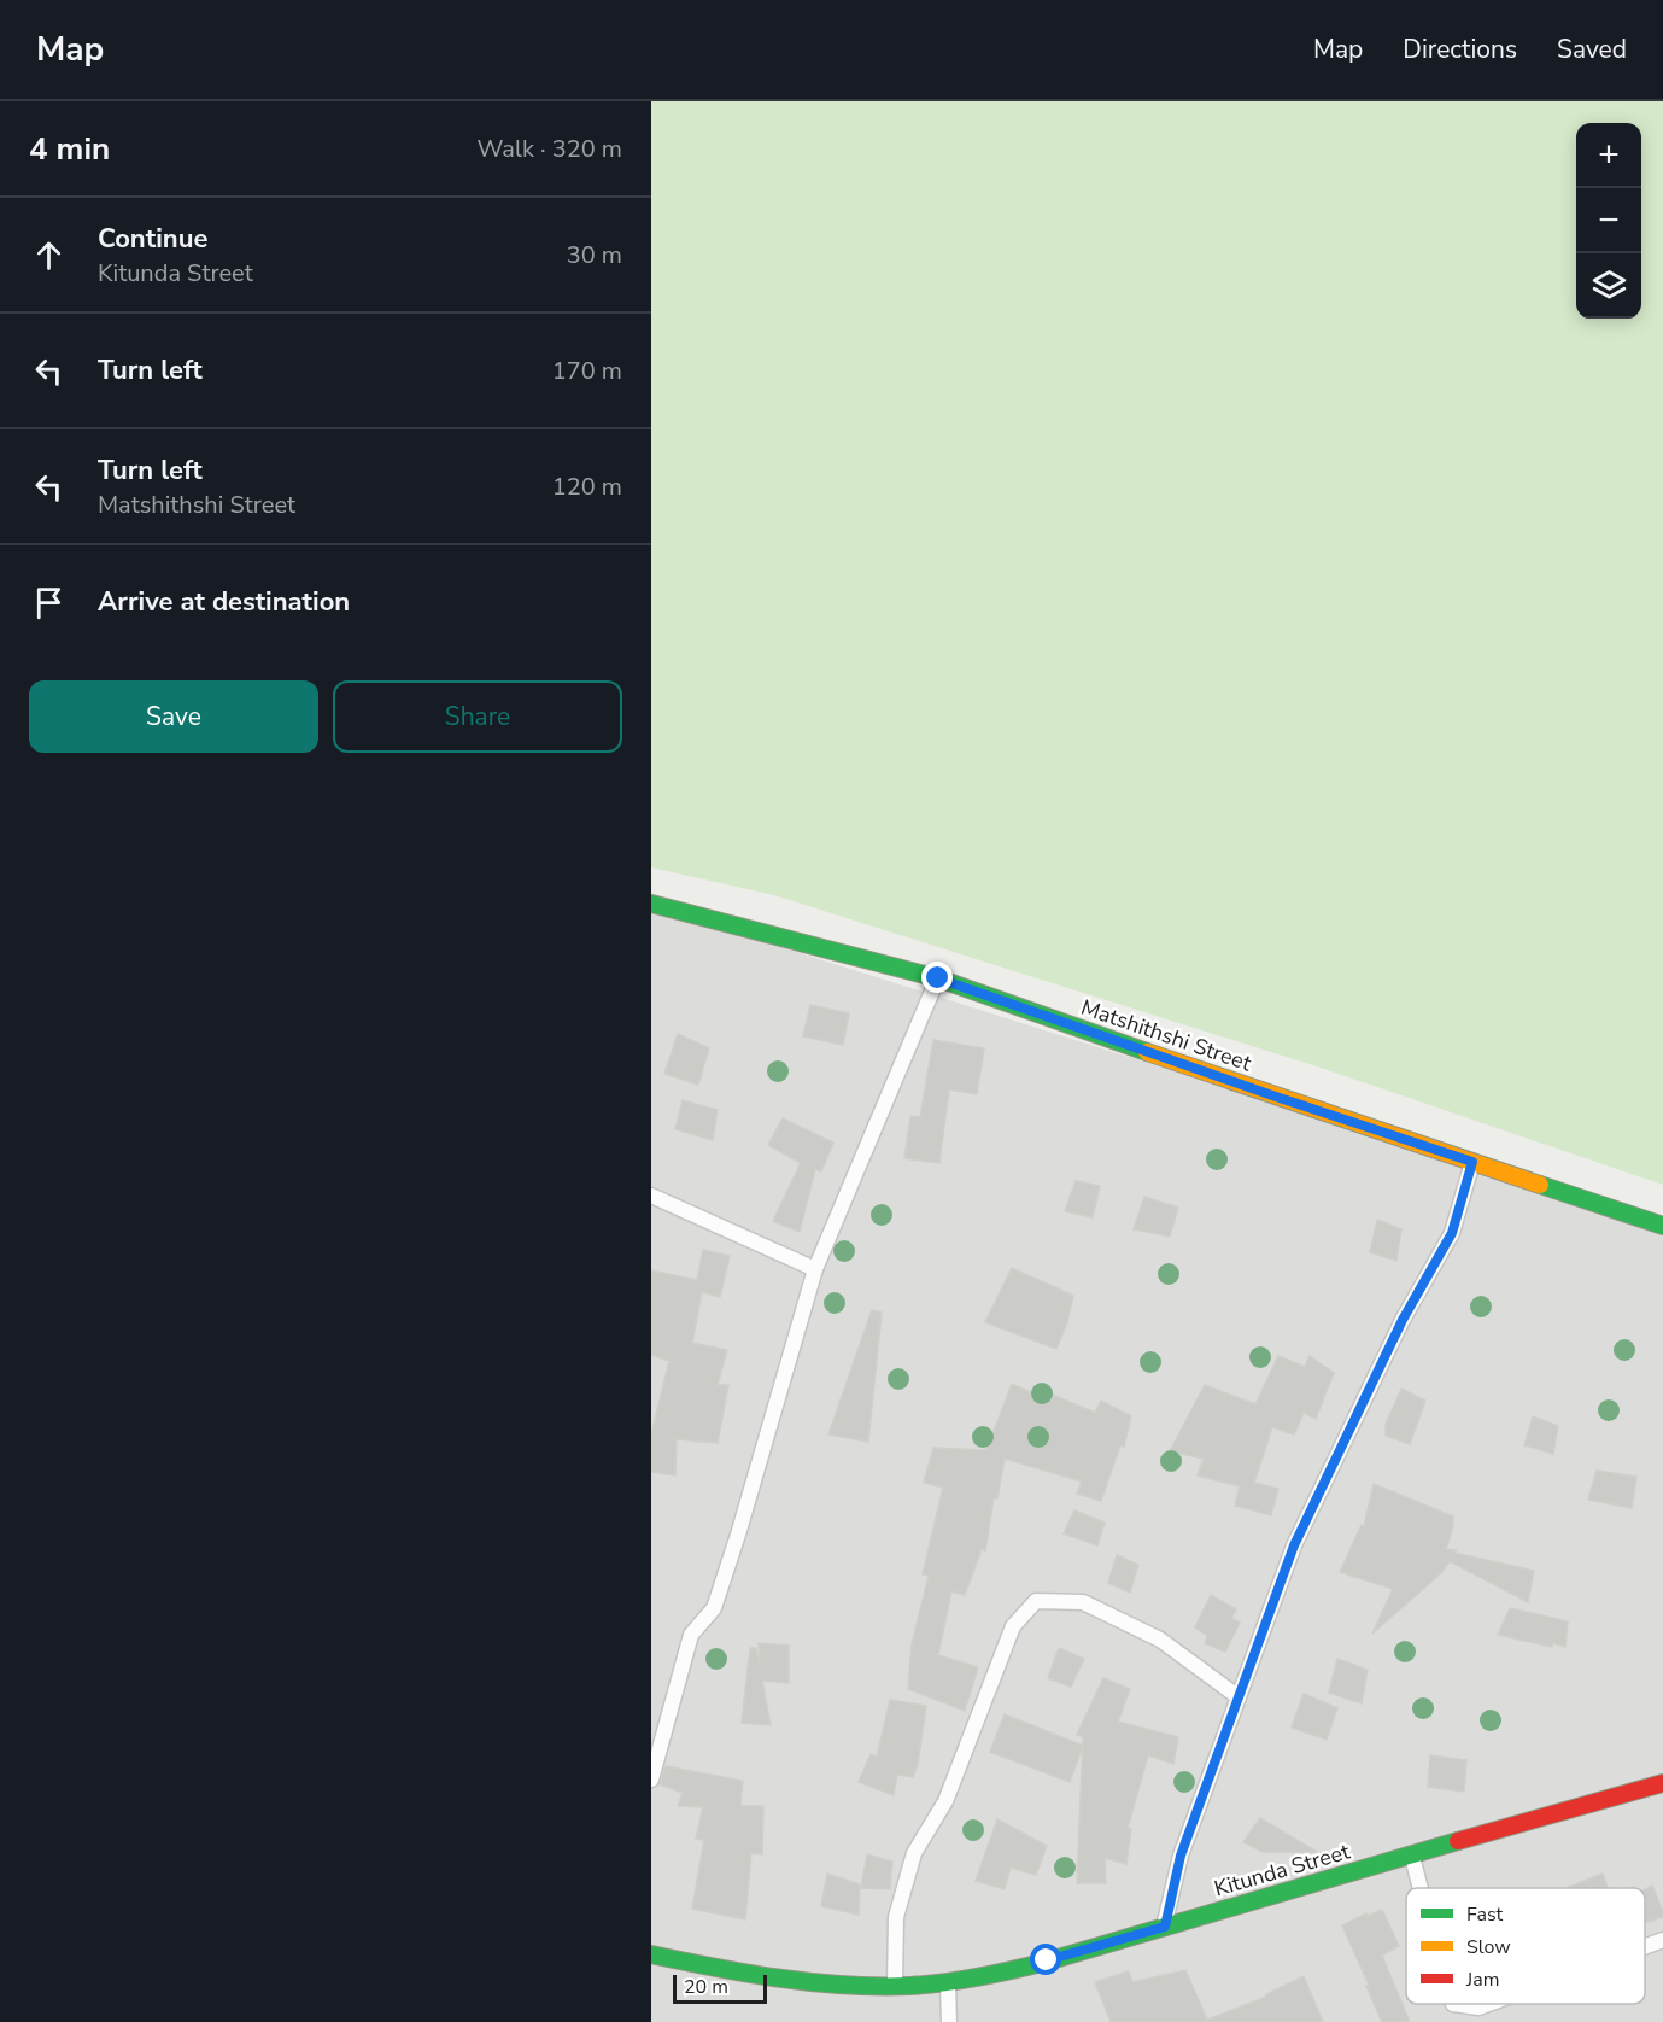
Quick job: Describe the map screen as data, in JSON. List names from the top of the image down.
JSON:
{
  "streets": {
    "main road": ["Matshithshi Street", "Kitunda Street"]
  },
  "legend": ["Fast", "Slow", "Jam"],
  "scale_bar": "20 m",
  "page": {
    "header": "Map",
    "nav": ["Map", "Directions", "Saved"],
    "heading": ["4 min", "Walk · 320 m"],
    "map_buttons": ["+", "−"],
    "list": [
      ["Continue", "Kitunda Street", "30 m"],
      ["Turn left", "170 m"],
      ["Turn left", "Matshithshi Street", "120 m"],
      "Arrive at destination"
    ],
    "buttons": ["Save", "Share"],
    "scale": "20 m"
  }
}
